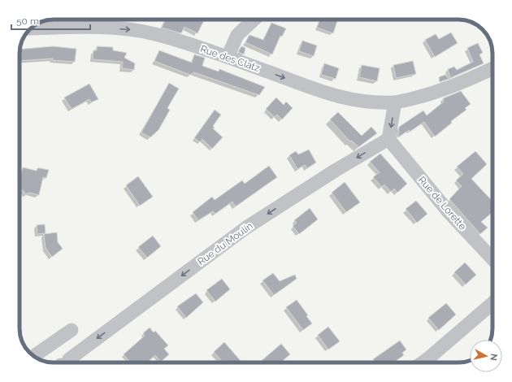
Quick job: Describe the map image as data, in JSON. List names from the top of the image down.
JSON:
{
  "streets": {
    "street": ["Rue des Clatz", "Rue de Lorette", "Rue du Moulin"]
  },
  "crossings": [
    ["Rue de Lorette", "Rue du Moulin"]
  ],
  "one_way": ["Rue des Clatz", "Rue du Moulin"],
  "scale_bar": "50 m",
  "north": "right"
}
